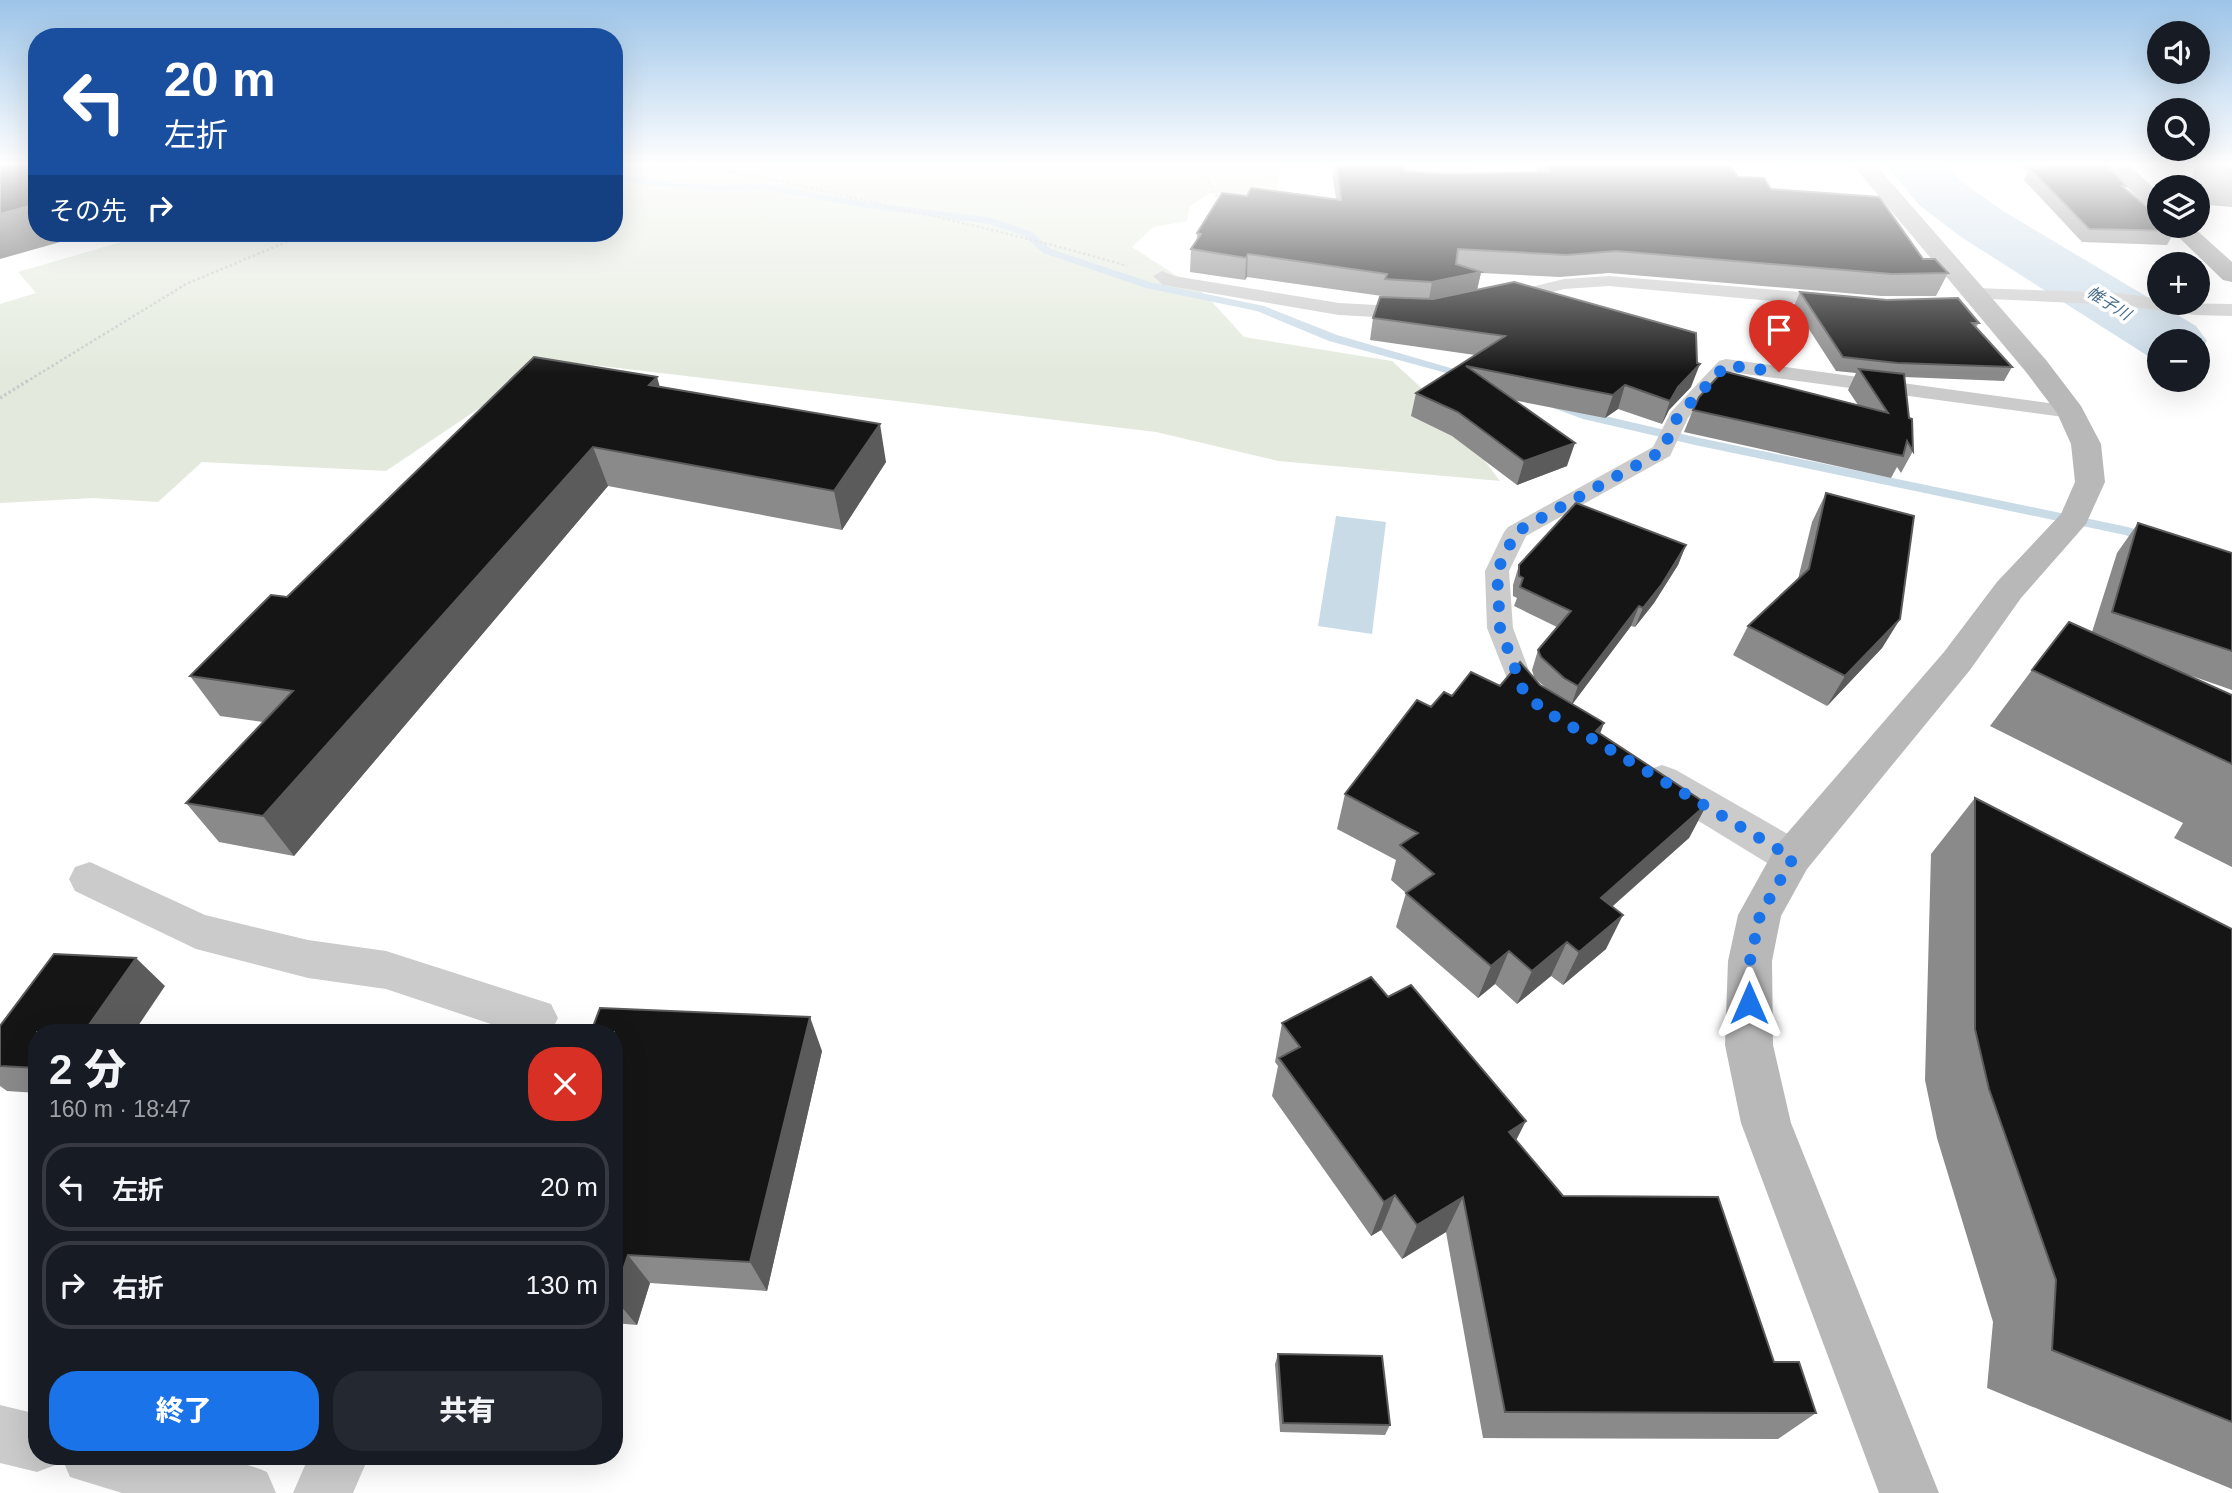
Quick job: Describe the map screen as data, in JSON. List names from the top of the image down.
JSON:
{
  "water": ["帷子川"],
  "page": {
    "map_buttons": ["+", "−"],
    "turn": ["20 m", "左折"],
    "then": "その先",
    "heading": ["2 分", "160 m · 18:47"],
    "list": [
      {
        "name": "左折",
        "value": "20 m"
      },
      {
        "name": "右折",
        "value": "130 m"
      }
    ],
    "buttons": ["終了", "共有"]
  }
}
